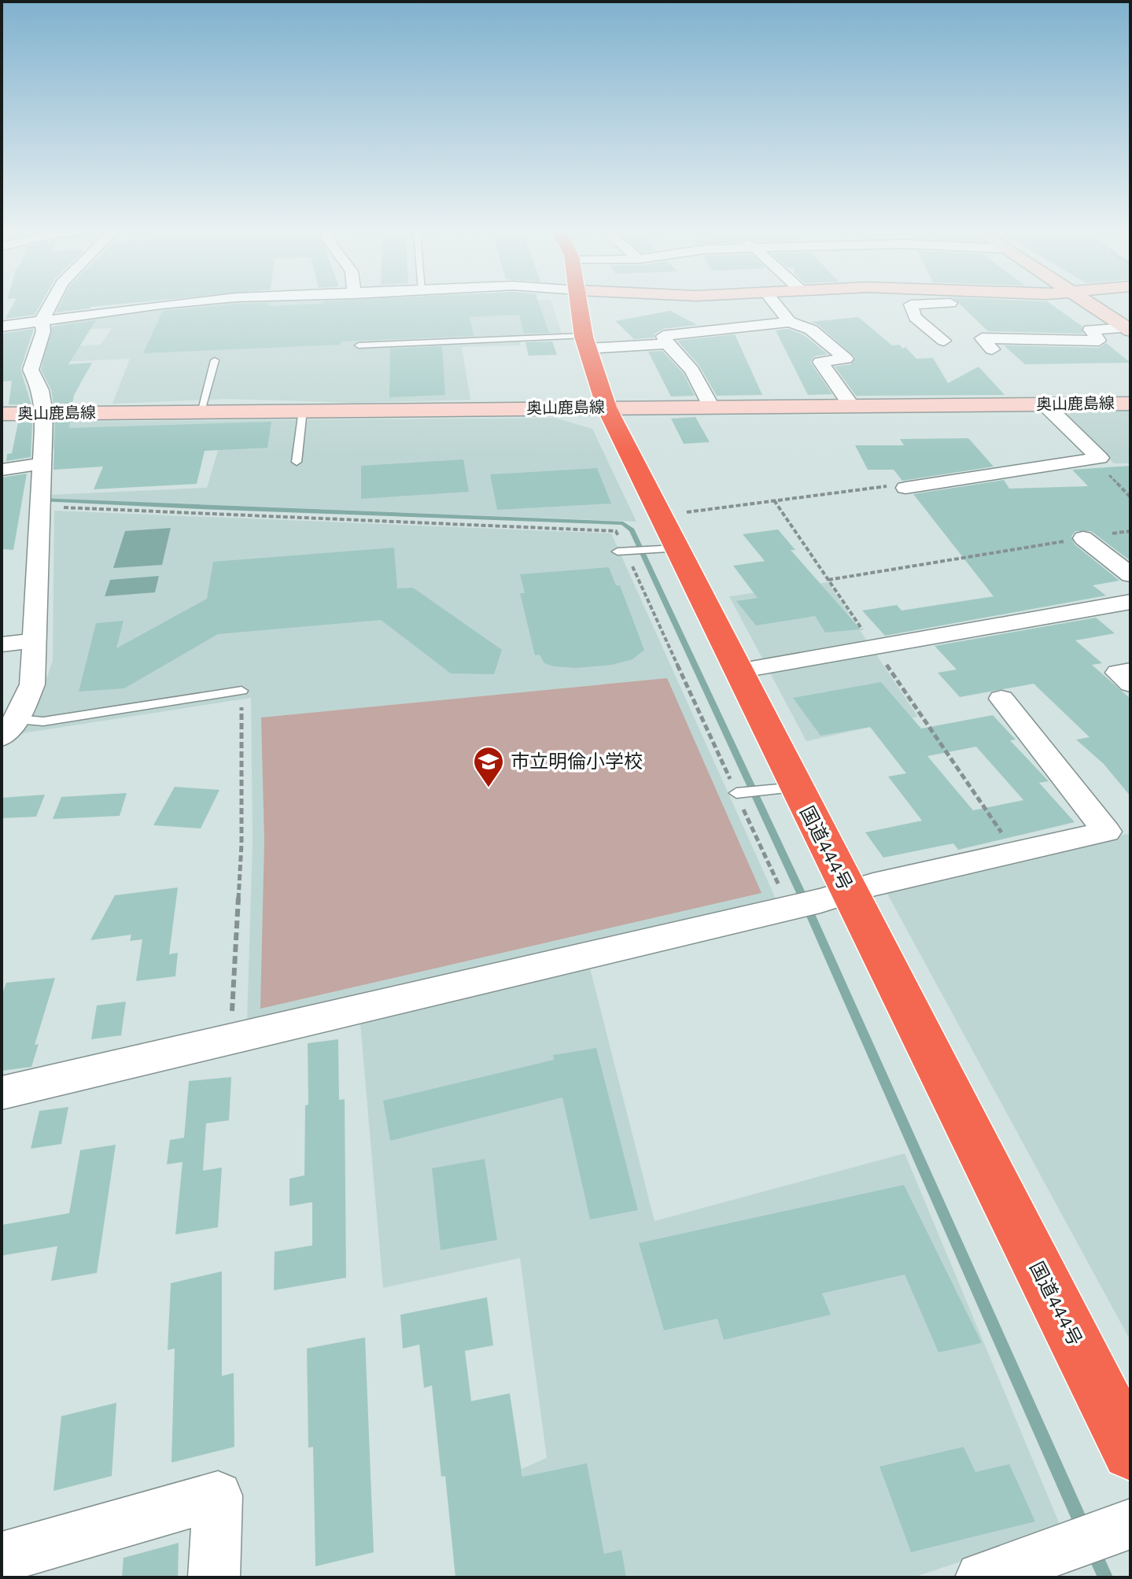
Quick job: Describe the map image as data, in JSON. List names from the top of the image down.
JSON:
{
  "streets": {
    "highway": ["国道444号"],
    "street": ["奥山鹿島線"]
  },
  "crossings": [
    ["奥山鹿島線", "国道444号"]
  ],
  "places": {
    "school or university": ["市立明倫小学校"]
  }
}
